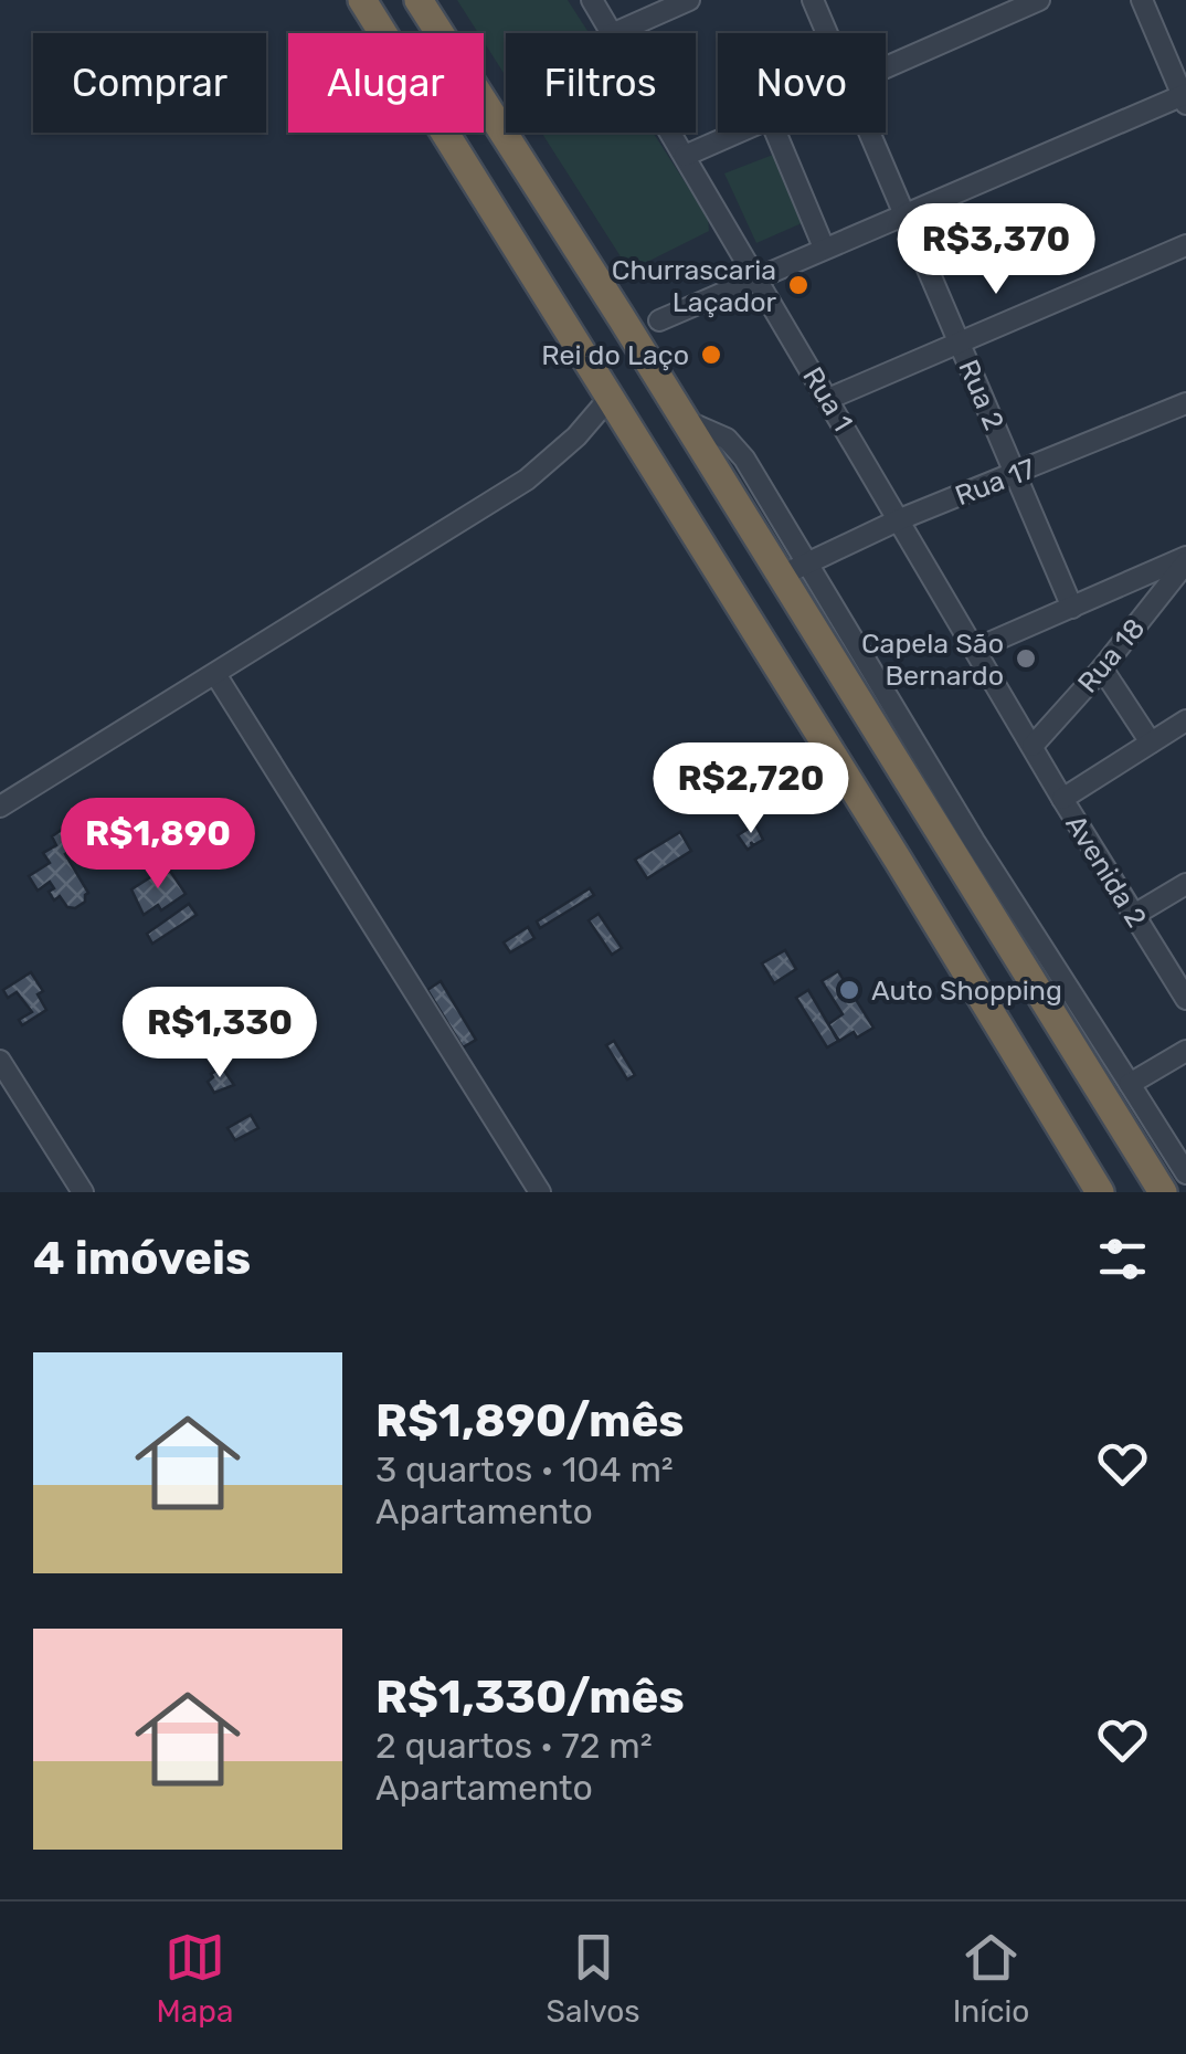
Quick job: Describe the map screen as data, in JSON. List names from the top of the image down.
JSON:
{
  "streets": {
    "street": [
      "Rua 2",
      "Rua 1",
      "Rua 17",
      "Rua 18",
      "Avenida 2"
    ]
  },
  "crossings": [
    ["Rua 2", "Rua 17"],
    ["Rua 2", "Rua 18"],
    ["Rua 1", "Rua 17"],
    ["Rua 1", "Rua 18"],
    ["Rua 1", "Avenida 2"]
  ],
  "places": [
    "Churrascaria Laçador",
    "Rei do Laço",
    "Capela São Bernardo",
    "Auto Shopping"
  ],
  "page": {
    "chip": [
      "Comprar",
      "Alugar",
      "Filtros",
      "Novo"
    ],
    "price": [
      "R$3,370",
      "R$2,720",
      "R$1,890",
      "R$1,330"
    ],
    "heading": "4 imóveis",
    "list": [
      {
        "name": "R$1,890/mês",
        "note": "3 quartos · 104 m² · Apartamento"
      },
      {
        "name": "R$1,330/mês",
        "note": "2 quartos · 72 m² · Apartamento"
      }
    ],
    "tabs": ["Mapa", "Salvos", "Início"]
  }
}
